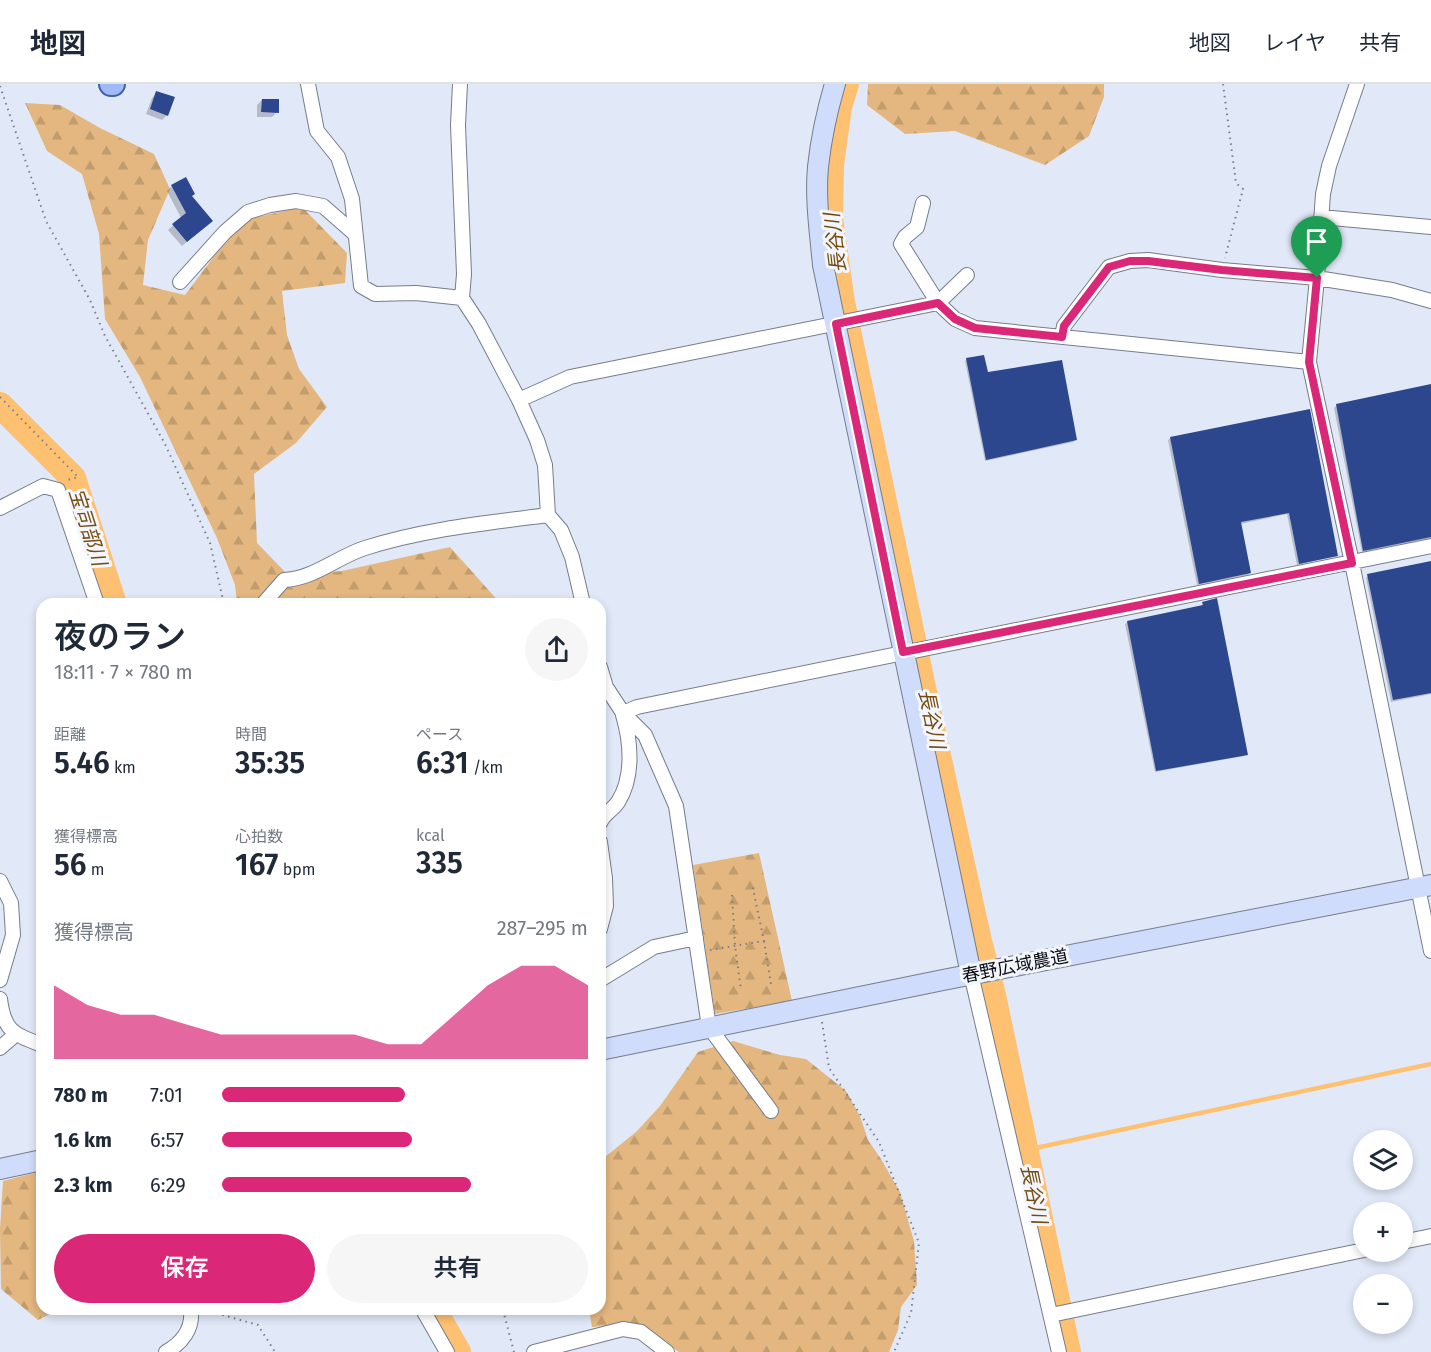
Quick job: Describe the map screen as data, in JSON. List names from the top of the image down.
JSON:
{
  "streets": {
    "street": ["春野広域農道"]
  },
  "water": ["長谷川", "宝司部川"],
  "page": {
    "header": "地図",
    "nav": ["地図", "レイヤ", "共有"],
    "heading": ["夜のラン", "18:11 · 7 × 780 m"],
    "stats": [
      ["距離", "5.46 km"],
      ["時間", "35:35"],
      ["ペース", "6:31 /km"],
      ["獲得標高", "56 m"],
      ["心拍数", "167 bpm"],
      ["kcal", "335"]
    ],
    "chart": ["獲得標高", "287–295 m"],
    "list": [
      {
        "name": "780 m",
        "note": "7:01"
      },
      {
        "name": "1.6 km",
        "note": "6:57"
      },
      {
        "name": "2.3 km",
        "note": "6:29"
      }
    ],
    "map_buttons": ["+", "−"],
    "buttons": ["保存", "共有"]
  }
}
